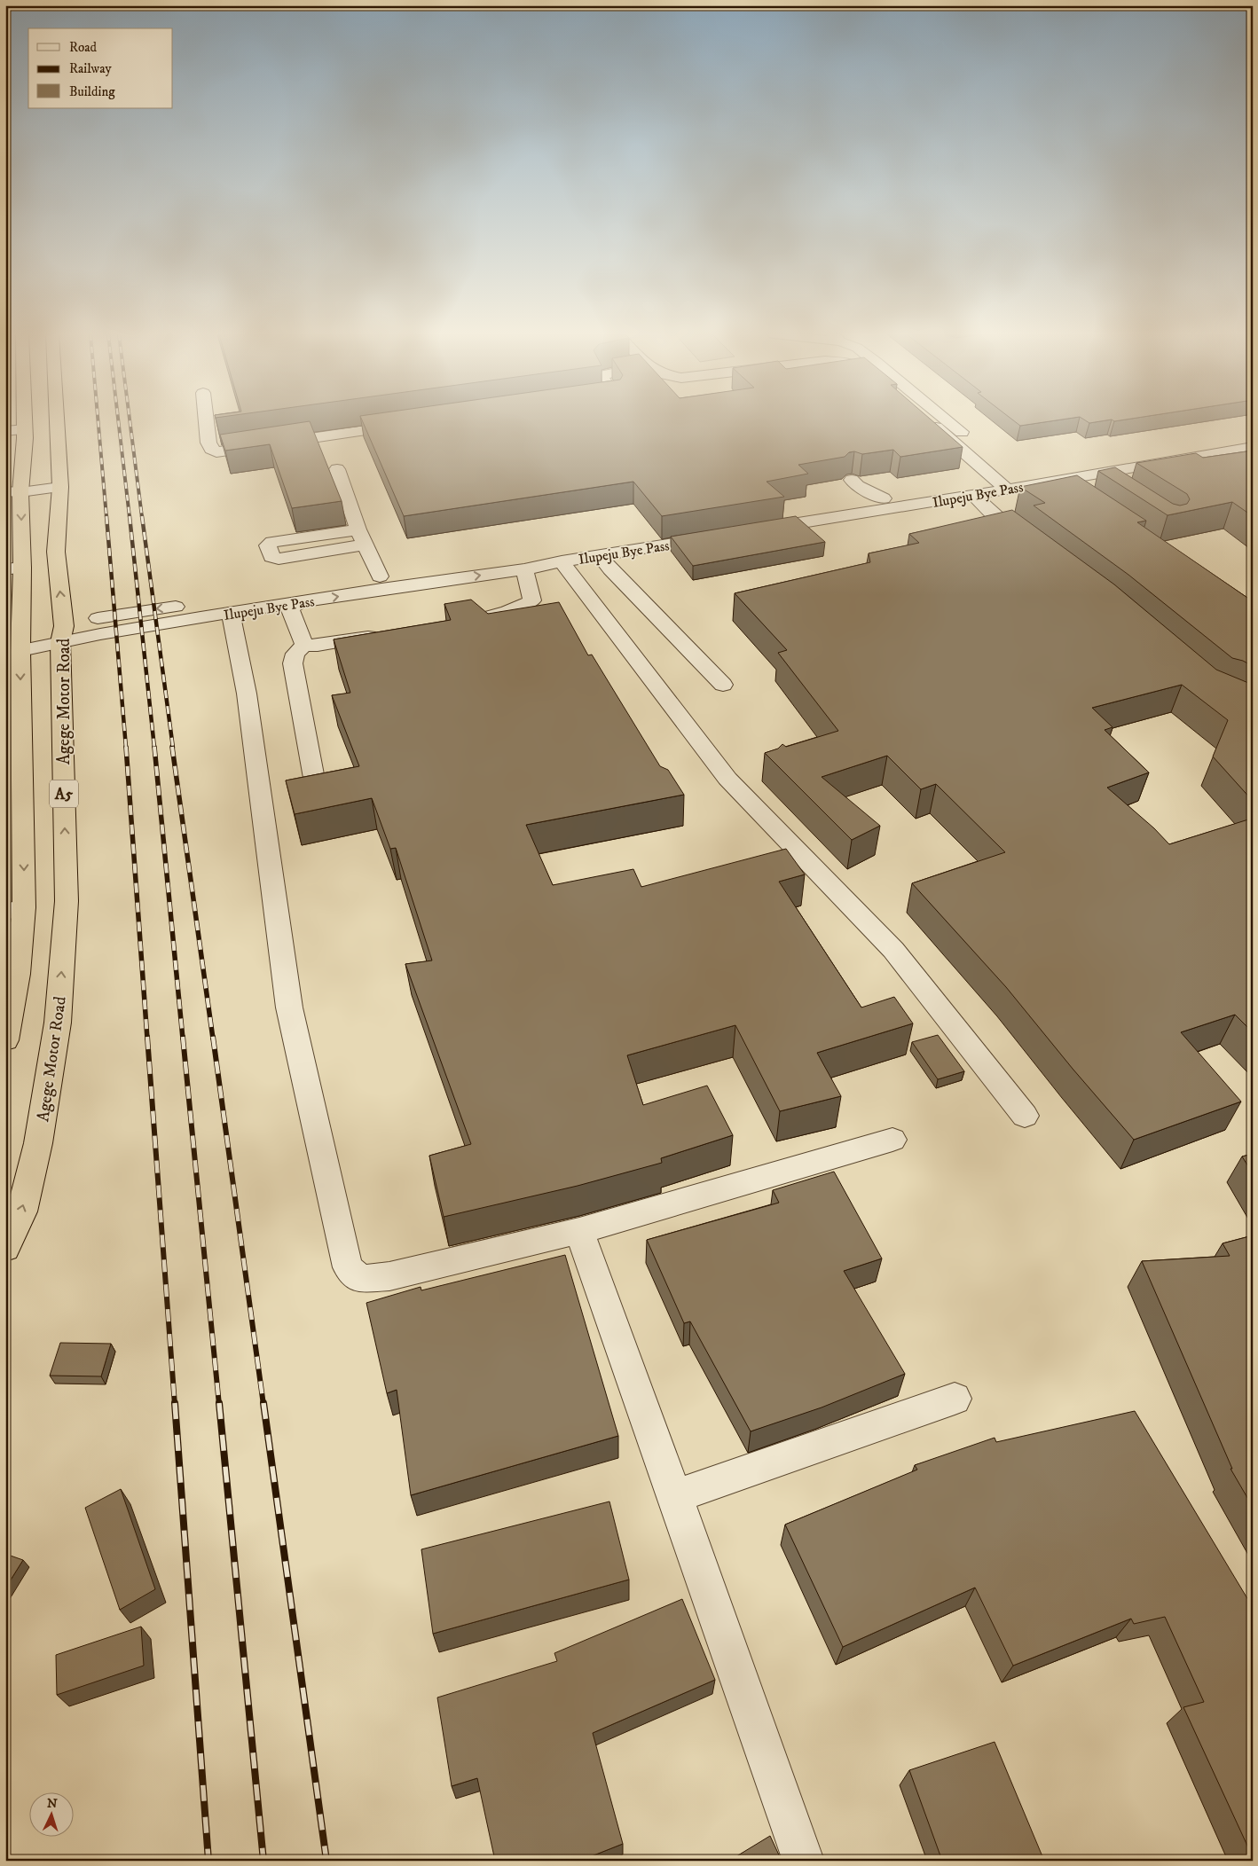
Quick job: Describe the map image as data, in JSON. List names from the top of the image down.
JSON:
{
  "streets": {
    "highway": ["Agege Motor Road", "A5"],
    "street": ["Ilupeju Bye Pass"]
  },
  "crossings": [
    ["Ilupeju Bye Pass", "Agege Motor Road"]
  ],
  "legend": ["Road", "Railway", "Building"],
  "north": "top"
}
